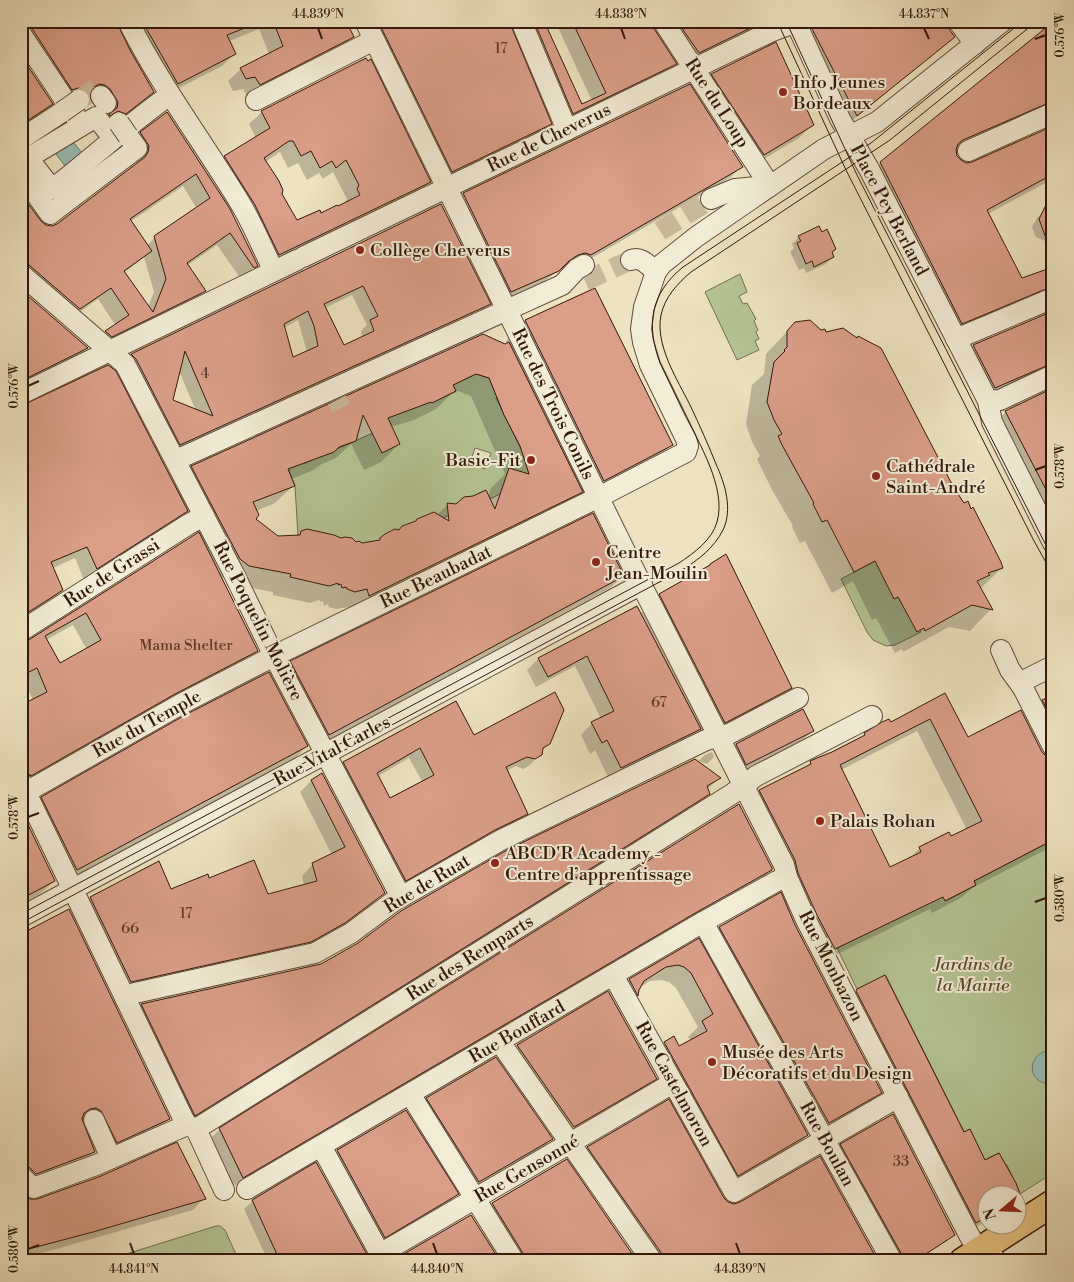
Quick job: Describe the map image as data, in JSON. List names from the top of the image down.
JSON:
{
  "streets": {
    "street": [
      "Rue du Loup",
      "Rue de Cheverus",
      "Place Pey Berland",
      "Rue des Trois Conils",
      "Rue de Grassi",
      "Rue Beaubadat",
      "Rue Poquelin Molière",
      "Rue du Temple",
      "Rue Vital Carles",
      "Rue de Ruat",
      "Rue des Remparts",
      "Rue Monbazon",
      "Rue Bouffard",
      "Rue Castelmoron",
      "Rue Boulan",
      "Rue Gensonné"
    ]
  },
  "crossings": [
    ["Rue du Loup", "Rue de Cheverus"],
    ["Rue du Loup", "Place Pey Berland"],
    ["Rue de Cheverus", "Rue des Trois Conils"],
    ["Rue de Cheverus", "Rue Poquelin Molière"],
    ["Place Pey Berland", "Rue Beaubadat"],
    ["Rue des Trois Conils", "Rue Beaubadat"],
    ["Rue des Trois Conils", "Rue Vital Carles"],
    ["Rue des Trois Conils", "Rue de Ruat"],
    ["Rue des Trois Conils", "Rue des Remparts"],
    ["Rue des Trois Conils", "Rue Monbazon"],
    ["Rue de Grassi", "Rue Poquelin Molière"],
    ["Rue Beaubadat", "Rue Poquelin Molière"],
    ["Rue Beaubadat", "Rue du Temple"],
    ["Rue Poquelin Molière", "Rue du Temple"],
    ["Rue Poquelin Molière", "Rue Vital Carles"],
    ["Rue Poquelin Molière", "Rue de Ruat"],
    ["Rue des Remparts", "Rue Monbazon"],
    ["Rue Monbazon", "Rue Bouffard"],
    ["Rue Bouffard", "Rue Castelmoron"],
    ["Rue Bouffard", "Rue Boulan"],
    ["Rue Castelmoron", "Rue Boulan"],
    ["Rue Castelmoron", "Rue Gensonné"]
  ],
  "parks": ["Jardins de la Mairie"],
  "places": [
    "Info Jeunes Bordeaux",
    "Collège Cheverus",
    "Basic-Fit",
    "Cathédrale Saint-André",
    "Centre Jean-Moulin",
    "Palais Rohan",
    "ABCD'R Academy - Centre d’apprentissage",
    "Musée des Arts Décoratifs et du Design"
  ],
  "house_numbers": [
    "17",
    "4",
    "Mama Shelter",
    "67",
    "17",
    "66",
    "33"
  ],
  "north": "left",
  "coordinates": [
    "44.839°N",
    "44.838°N",
    "44.837°N",
    "0.576°W",
    "0.578°W",
    "0.580°W",
    "44.841°N",
    "44.840°N"
  ]
}
